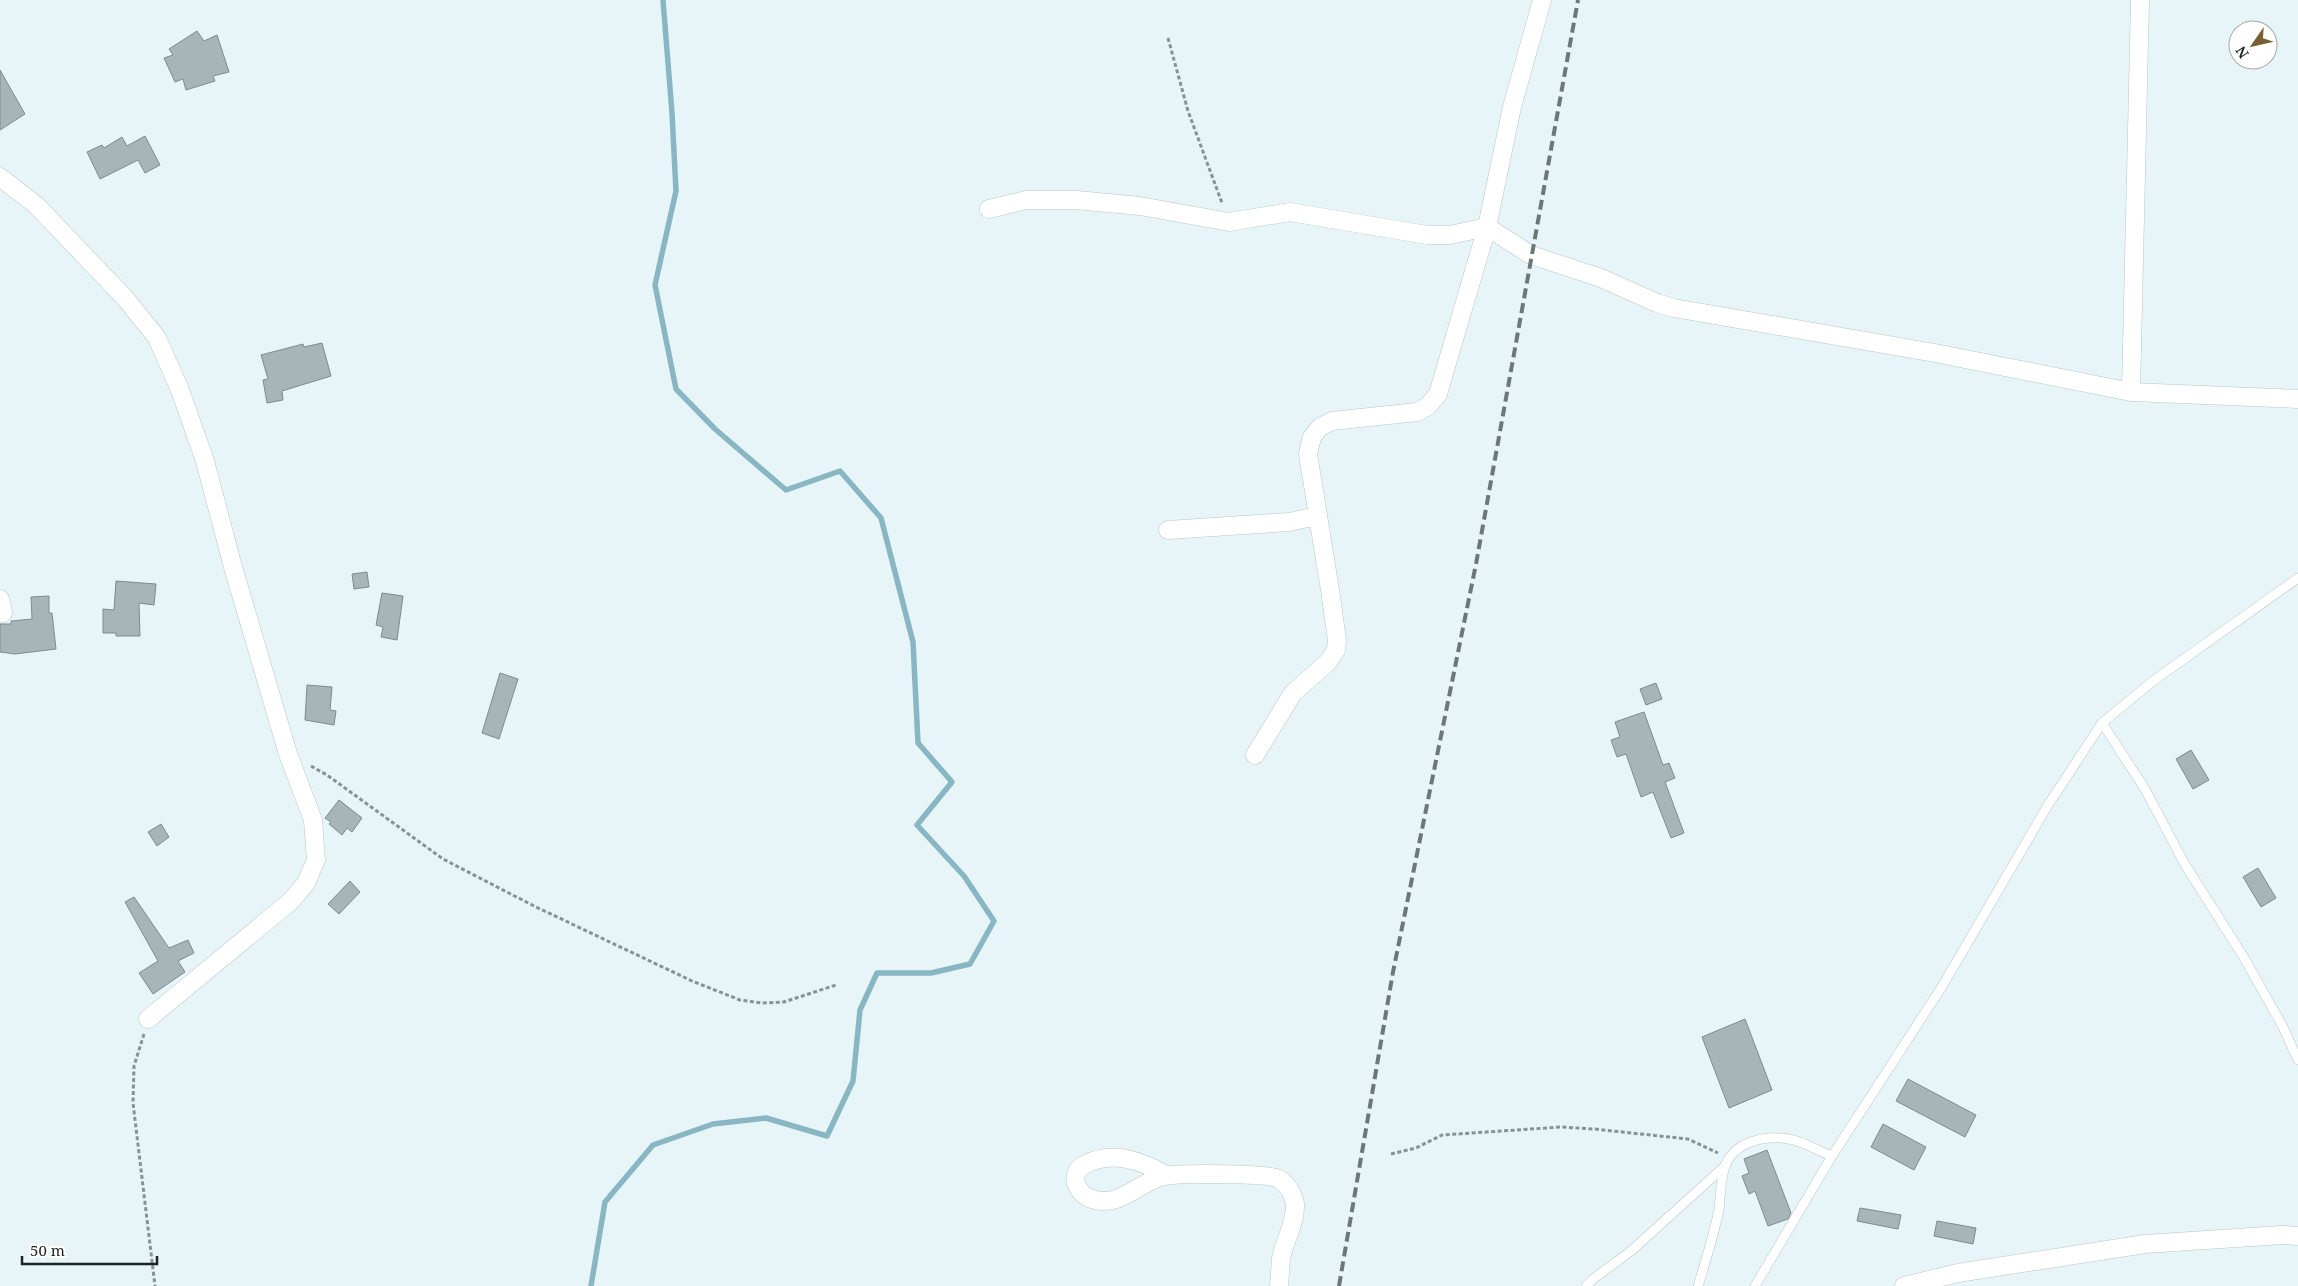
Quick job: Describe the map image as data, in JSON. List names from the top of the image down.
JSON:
{
  "scale_bar": "50 m",
  "north": "bottom left"
}
